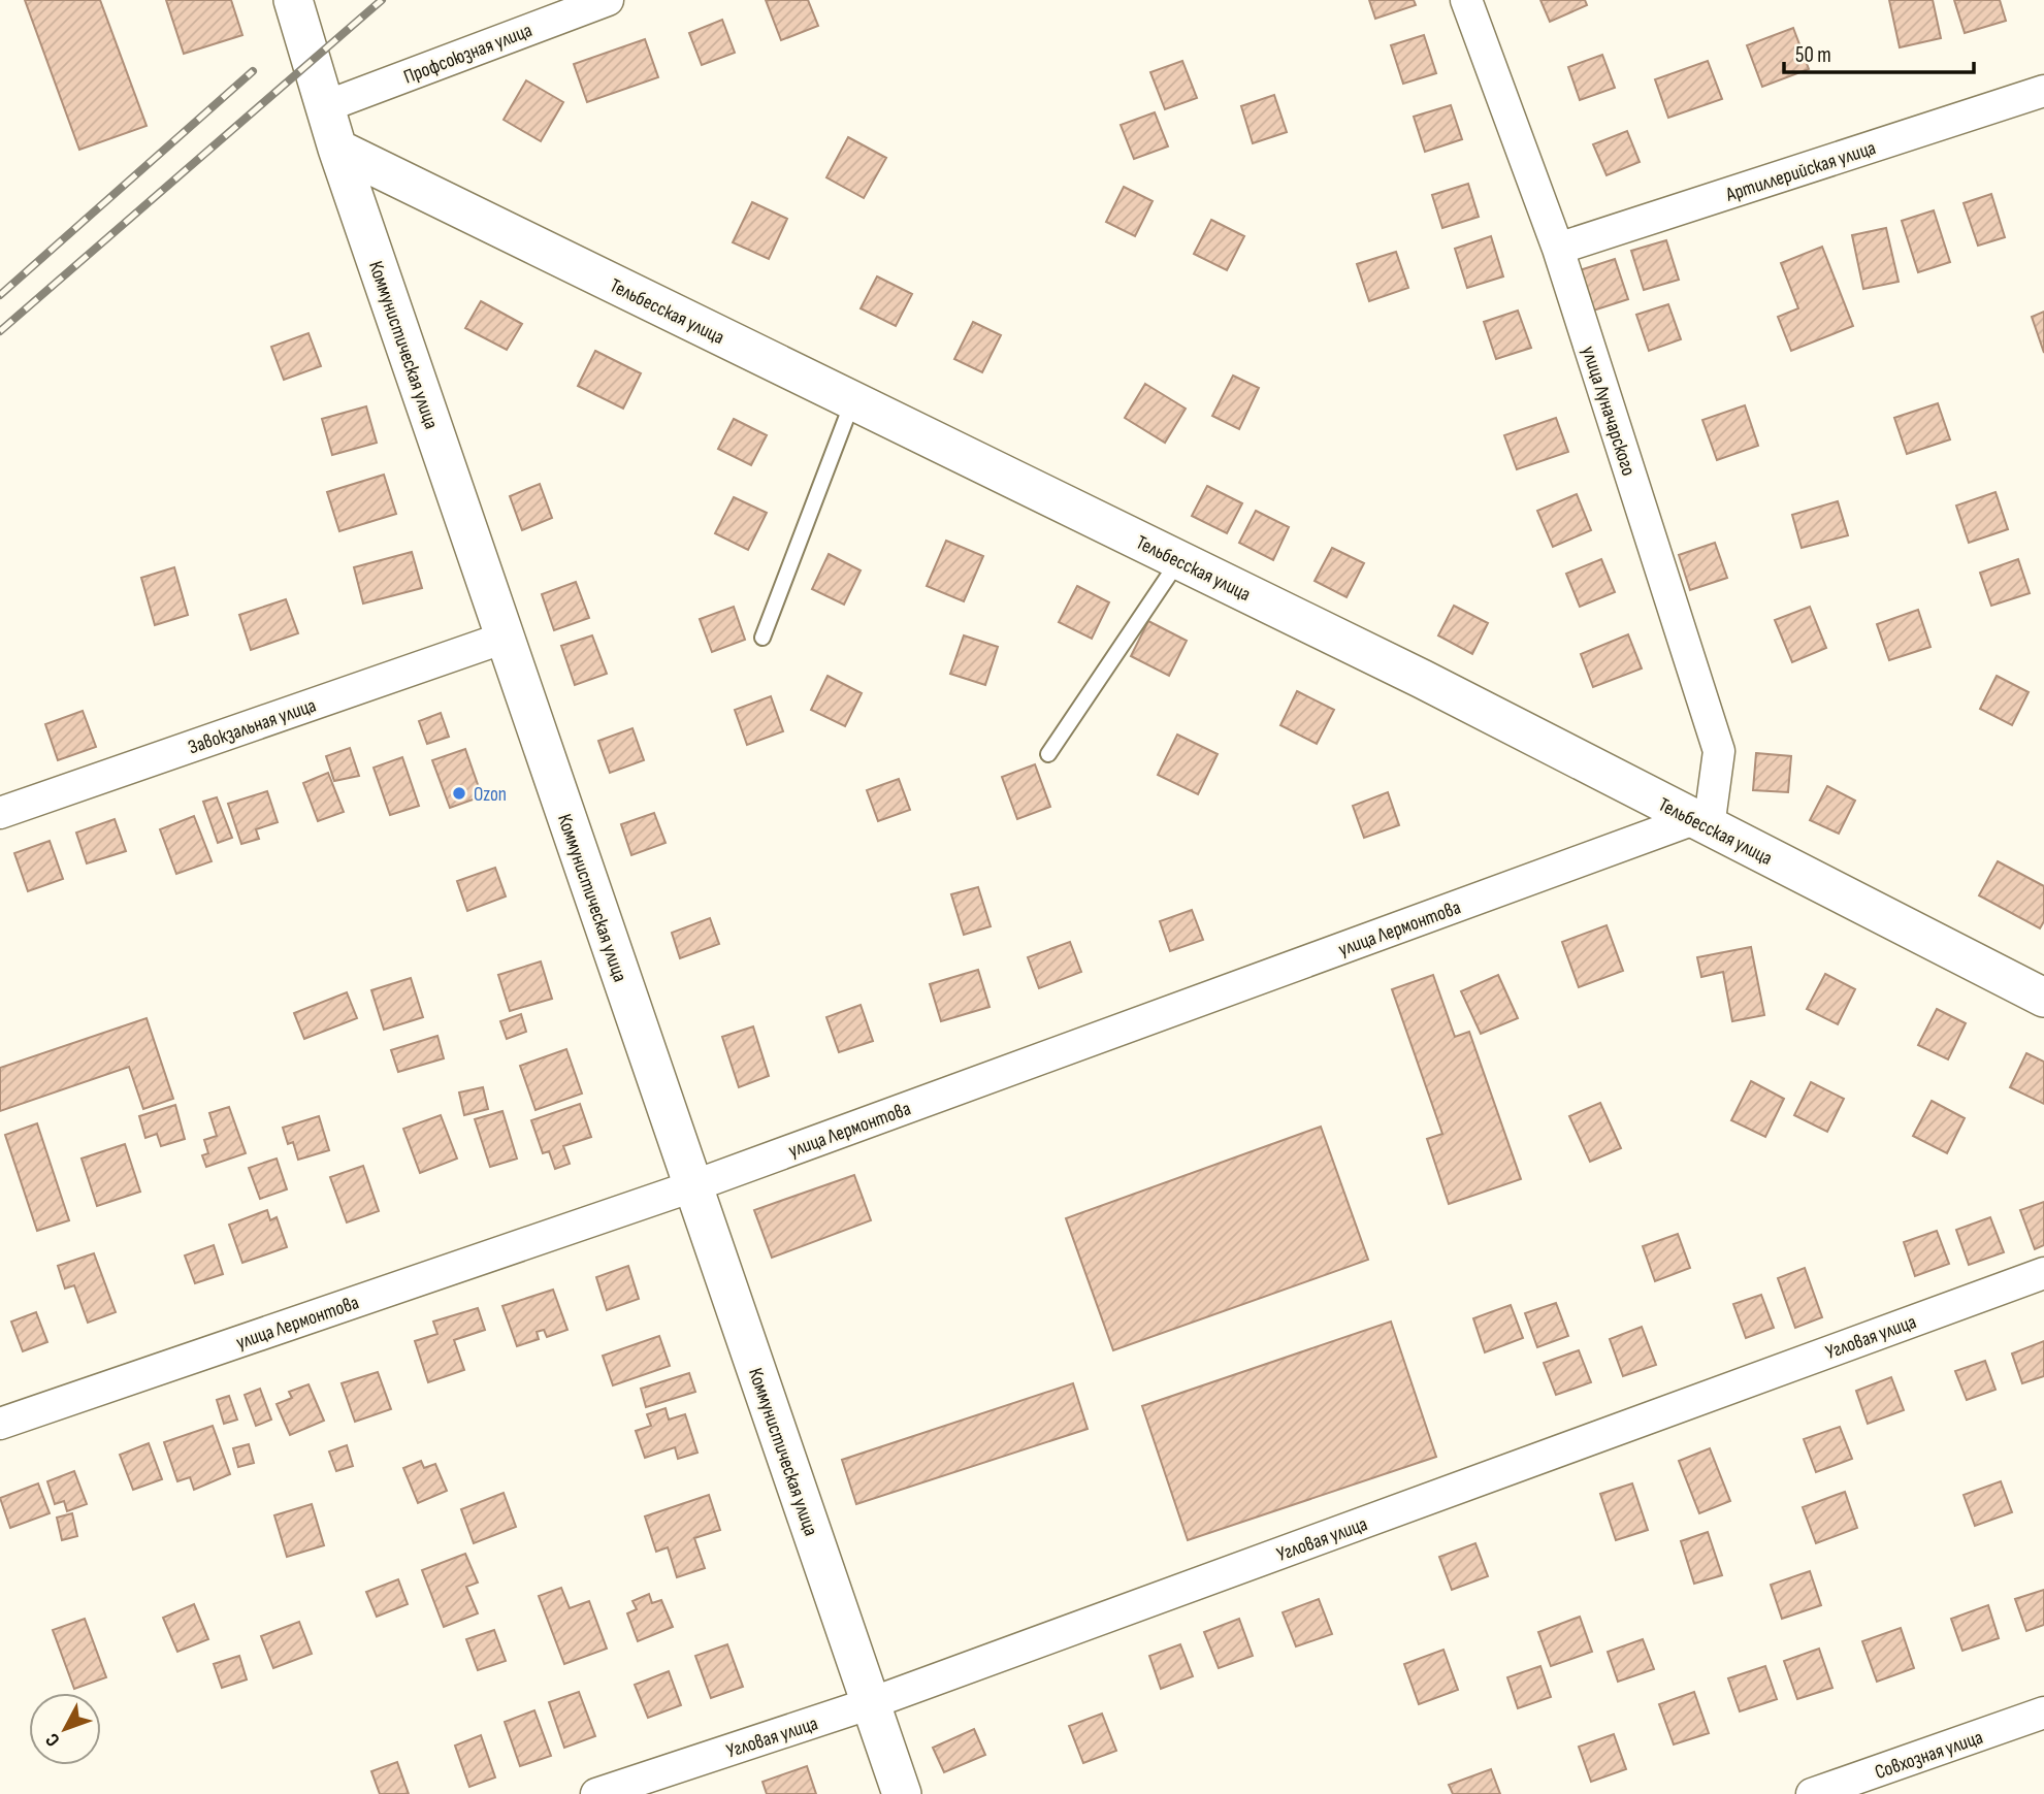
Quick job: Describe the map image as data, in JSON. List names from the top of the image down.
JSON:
{
  "streets": {
    "street": [
      "Профсоюзная улица",
      "Артиллерийская улица",
      "Тельбесская улица",
      "Коммунистическая улица",
      "улица Луначарского",
      "Завокзальная улица",
      "улица Лермонтова",
      "Угловая улица",
      "Совхозная улица"
    ]
  },
  "crossings": [
    ["Профсоюзная улица", "Коммунистическая улица"],
    ["Артиллерийская улица", "улица Луначарского"],
    ["Тельбесская улица", "Коммунистическая улица"],
    ["Тельбесская улица", "улица Луначарского"],
    ["Тельбесская улица", "улица Лермонтова"],
    ["Коммунистическая улица", "Завокзальная улица"],
    ["Коммунистическая улица", "улица Лермонтова"],
    ["Коммунистическая улица", "Угловая улица"],
    ["улица Луначарского", "улица Лермонтова"]
  ],
  "places": ["Ozon"],
  "scale_bar": "50 m",
  "north": "bottom left"
}
